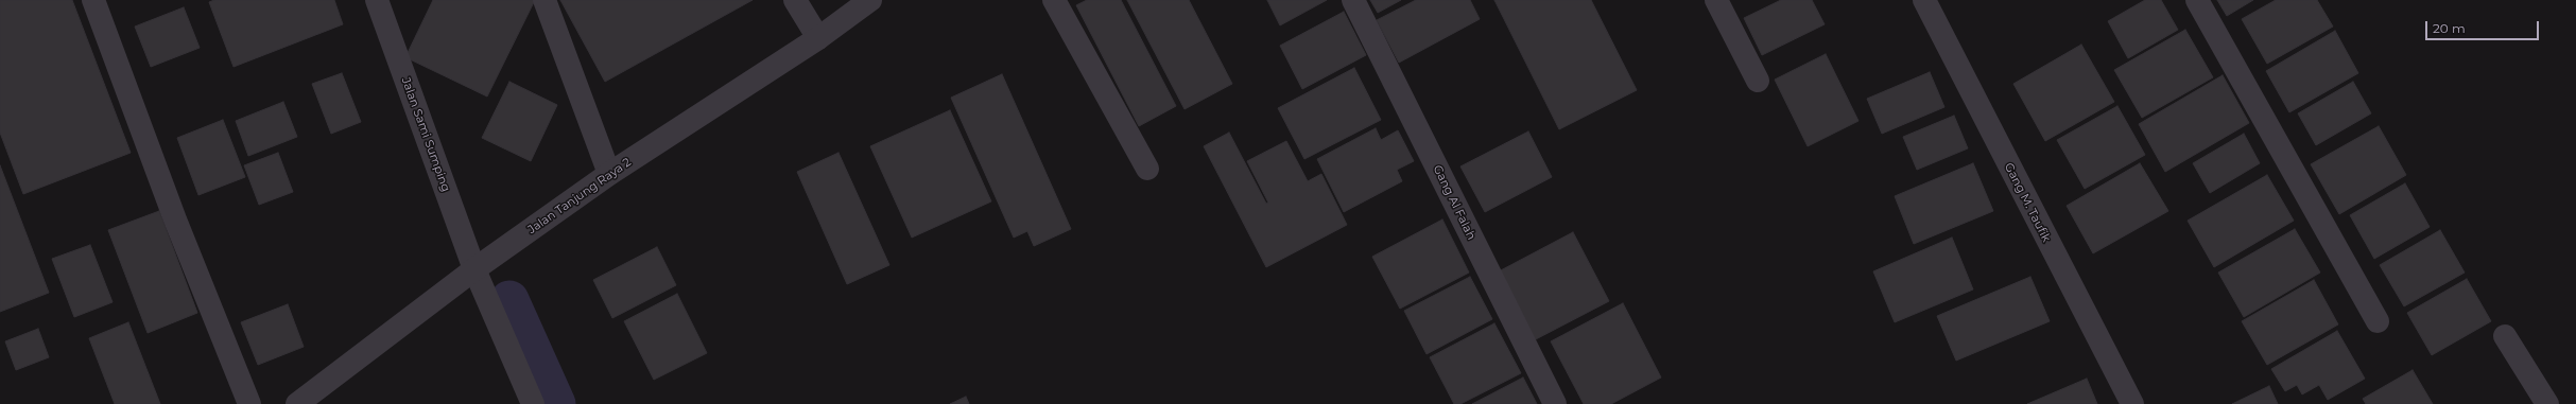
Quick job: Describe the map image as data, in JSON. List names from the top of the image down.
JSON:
{
  "streets": {
    "street": [
      "Jalan Sami Sumping",
      "Jalan Tanjung Raya 2",
      "Gang Al Falah",
      "Gang M. Taufik"
    ]
  },
  "crossings": [
    ["Jalan Sami Sumping", "Jalan Tanjung Raya 2"]
  ],
  "scale_bar": "20 m"
}
